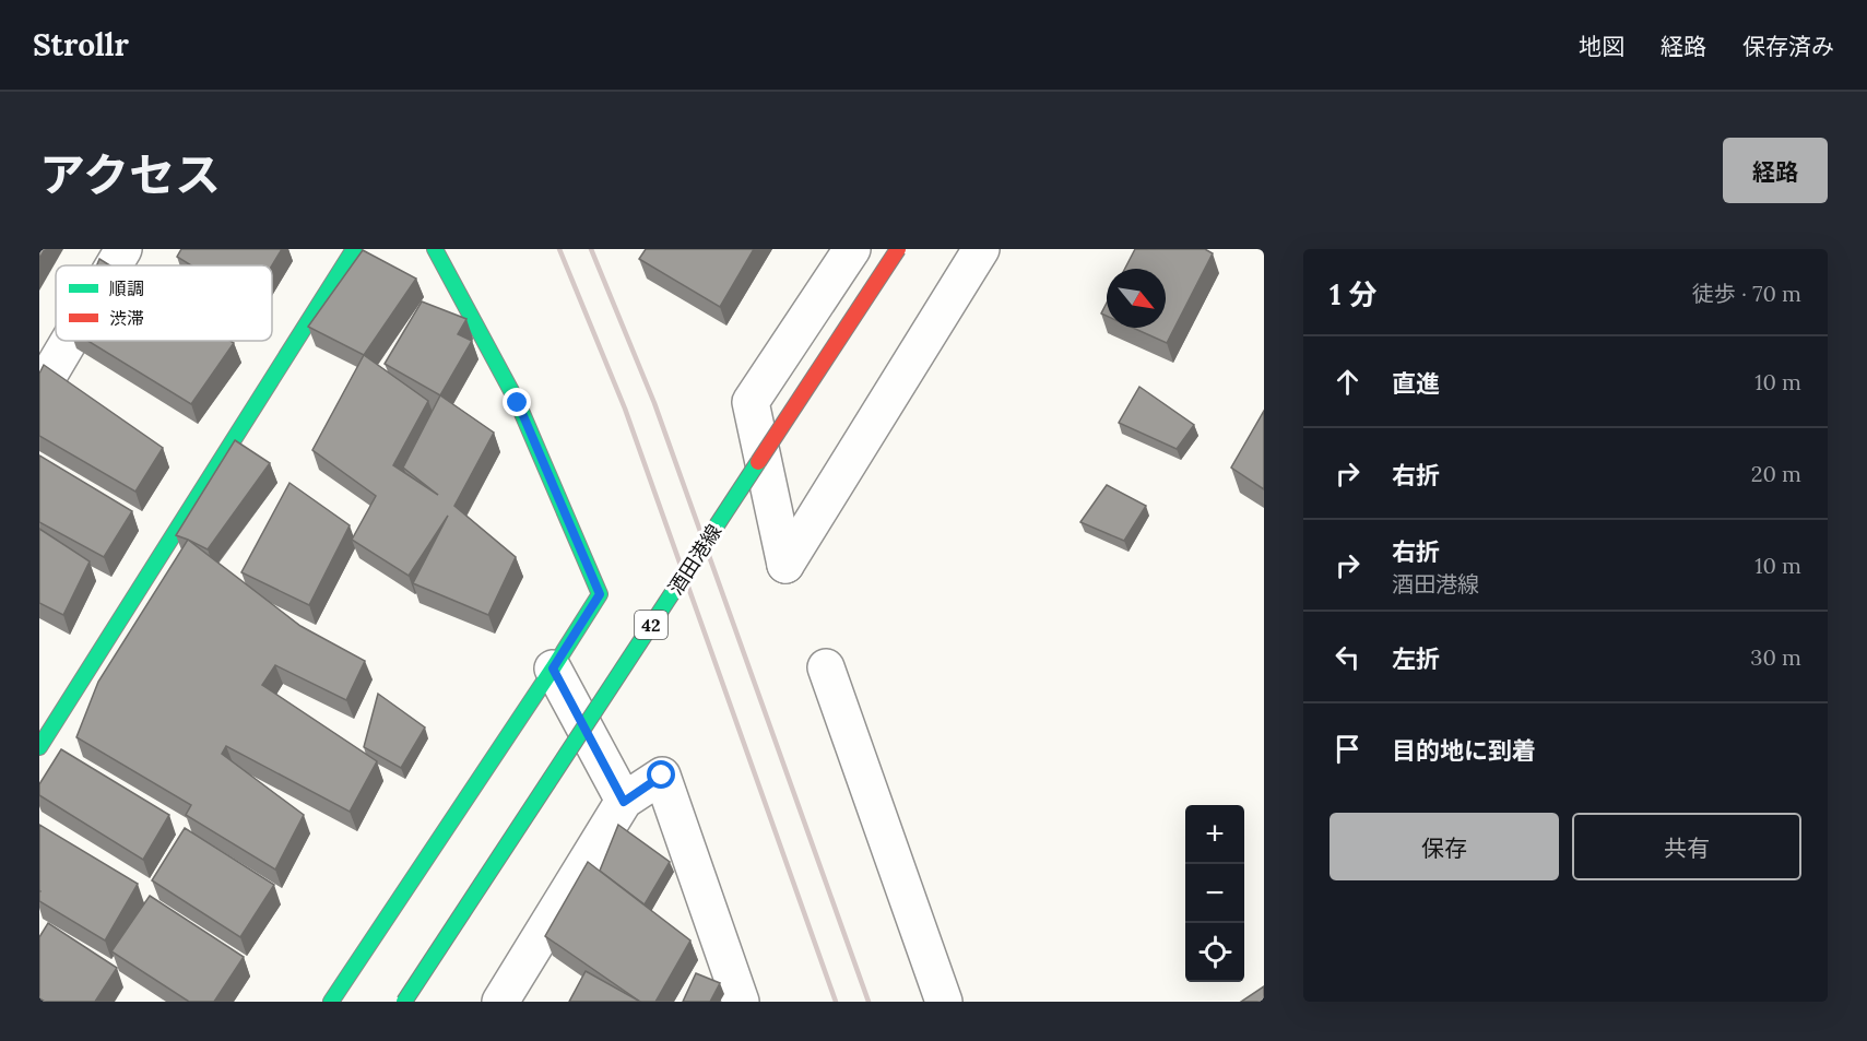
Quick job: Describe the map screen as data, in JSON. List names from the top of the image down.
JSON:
{
  "streets": {
    "street": ["酒田港線", "42"]
  },
  "legend": ["順調", "渋滞"],
  "north": "bottom right",
  "page": {
    "header": "Strollr",
    "nav": ["地図", "経路", "保存済み"],
    "title": "アクセス",
    "buttons": [
      "経路",
      ["保存", "共有"]
    ],
    "heading": ["1 分", "徒歩 · 70 m"],
    "list": [
      ["直進", "10 m"],
      ["右折", "20 m"],
      ["右折", "酒田港線", "10 m"],
      ["左折", "30 m"],
      "目的地に到着"
    ],
    "map_buttons": ["+", "−"]
  }
}
